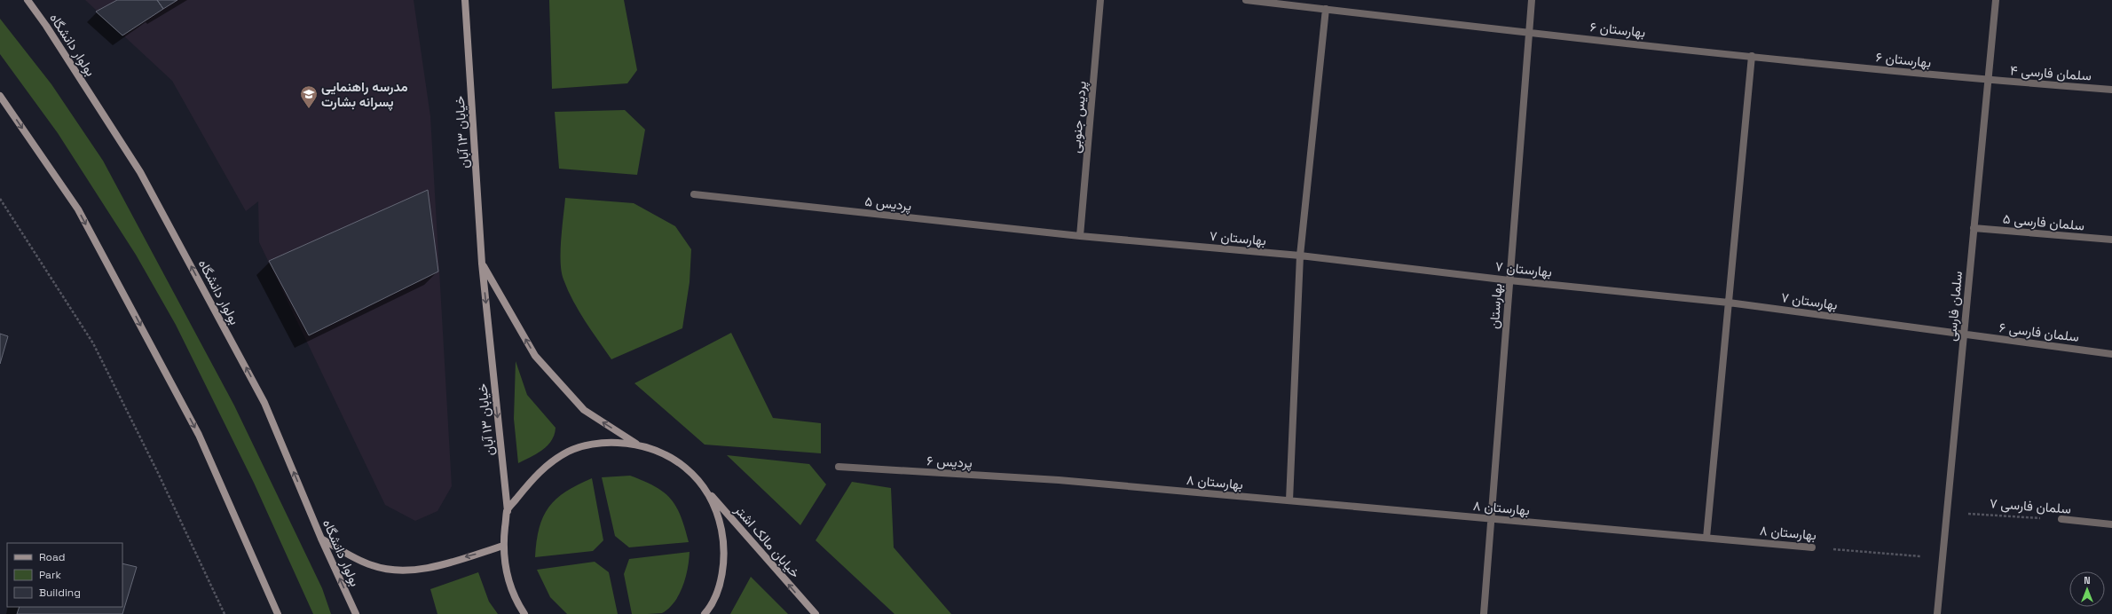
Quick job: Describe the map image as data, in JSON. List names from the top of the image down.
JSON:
{
  "streets": {
    "main road": ["بولوار دانشگاه", "خیابان ۱۳ آبان", "خیابان مالک اشتر"],
    "street": [
      "بهارستان ۶",
      "سلمان فارسی ۴",
      "پردیس جنوبی",
      "پردیس ۵",
      "سلمان فارسی ۵",
      "بهارستان ۷",
      "بهارستان",
      "سلمان فارسی",
      "سلمان فارسی ۶",
      "پردیس ۶",
      "بهارستان ۸",
      "سلمان فارسی ۷"
    ]
  },
  "crossings": [
    ["بهارستان ۶", "سلمان فارسی ۴"],
    ["بهارستان ۶", "بهارستان"],
    ["بهارستان ۶", "سلمان فارسی"],
    ["سلمان فارسی ۴", "سلمان فارسی"],
    ["پردیس جنوبی", "پردیس ۵"],
    ["پردیس جنوبی", "بهارستان ۷"],
    ["پردیس ۵", "بهارستان ۷"],
    ["سلمان فارسی ۵", "سلمان فارسی"],
    ["بهارستان ۷", "بهارستان"],
    ["بهارستان ۷", "سلمان فارسی"],
    ["بهارستان ۷", "سلمان فارسی ۶"],
    ["بهارستان", "بهارستان ۸"],
    ["سلمان فارسی", "سلمان فارسی ۶"],
    ["سلمان فارسی", "بهارستان ۸"],
    ["سلمان فارسی", "سلمان فارسی ۷"],
    ["پردیس ۶", "بهارستان ۸"]
  ],
  "one_way": ["بولوار دانشگاه", "خیابان مالک اشتر"],
  "places": {
    "school or university": ["مدرسه راهنمایی پسرانه بشارت"]
  },
  "legend": ["Road", "Park", "Building"],
  "north": "top"
}
